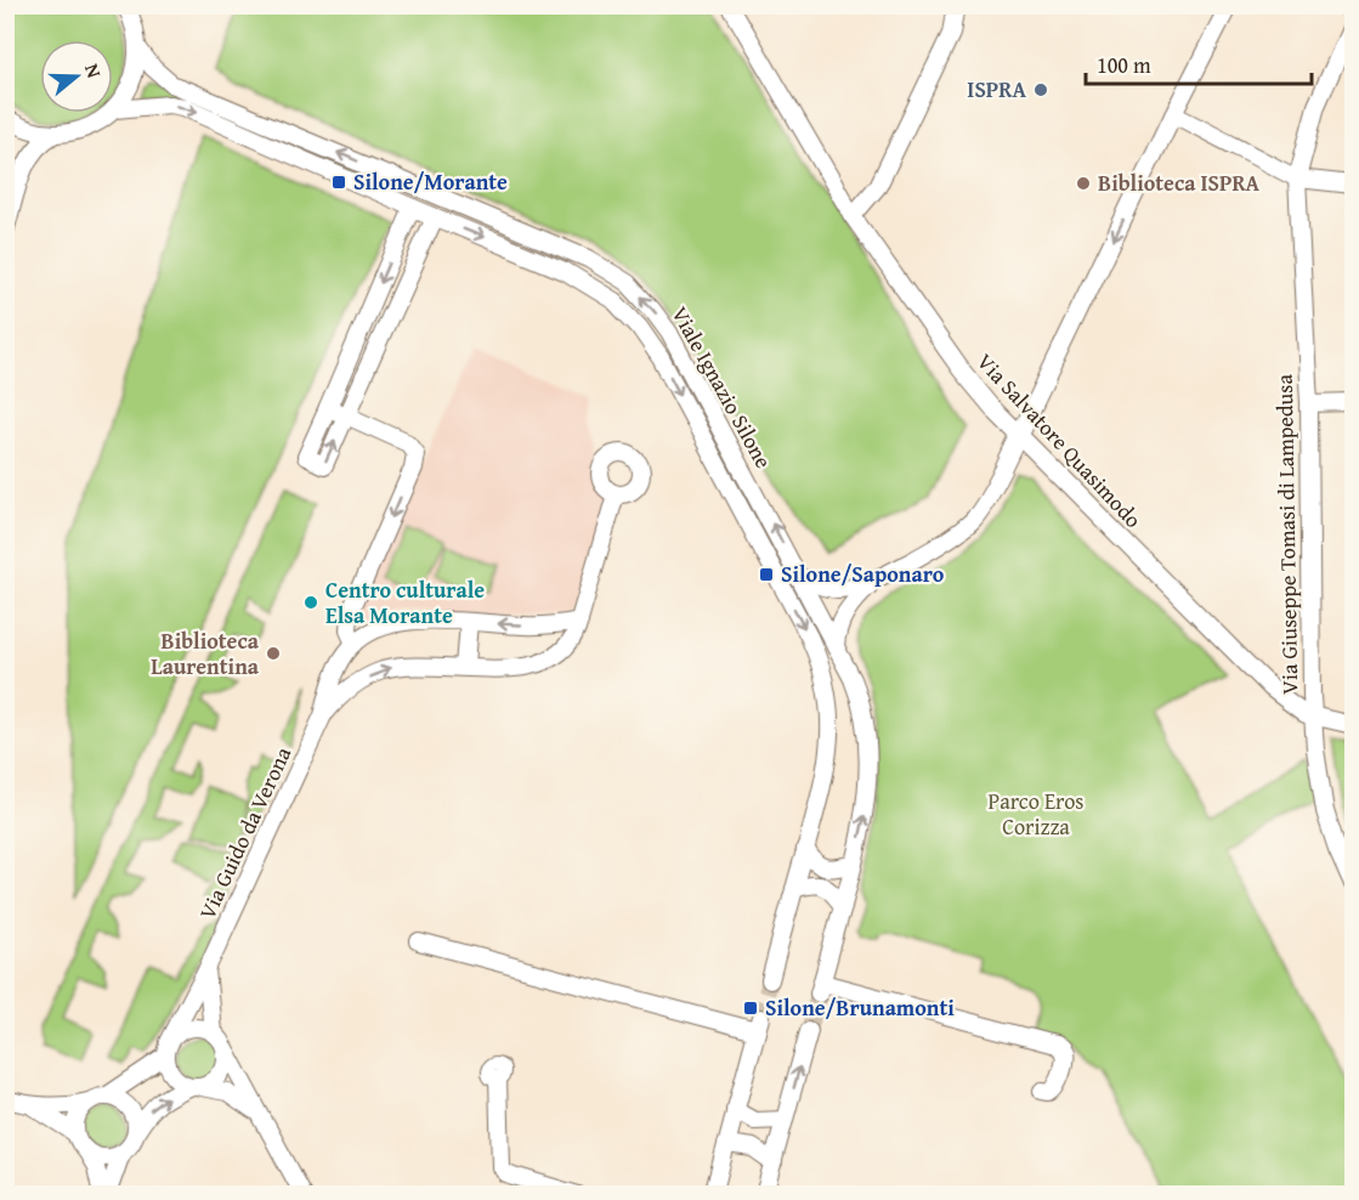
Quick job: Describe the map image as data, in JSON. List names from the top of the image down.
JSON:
{
  "streets": {
    "street": [
      "Viale Ignazio Silone",
      "Via Salvatore Quasimodo",
      "Via Giuseppe Tomasi di Lampedusa",
      "Via Guido da Verona"
    ]
  },
  "crossings": [
    ["Via Salvatore Quasimodo", "Via Giuseppe Tomasi di Lampedusa"]
  ],
  "parks": ["Parco Eros Corizza"],
  "places": {
    "other": [
      "ISPRA",
      "Biblioteca ISPRA",
      "Centro culturale Elsa Morante",
      "Biblioteca Laurentina"
    ],
    "transit": ["Silone/Morante", "Silone/Saponaro", "Silone/Brunamonti"]
  },
  "scale_bar": "100 m",
  "north": "right"
}
